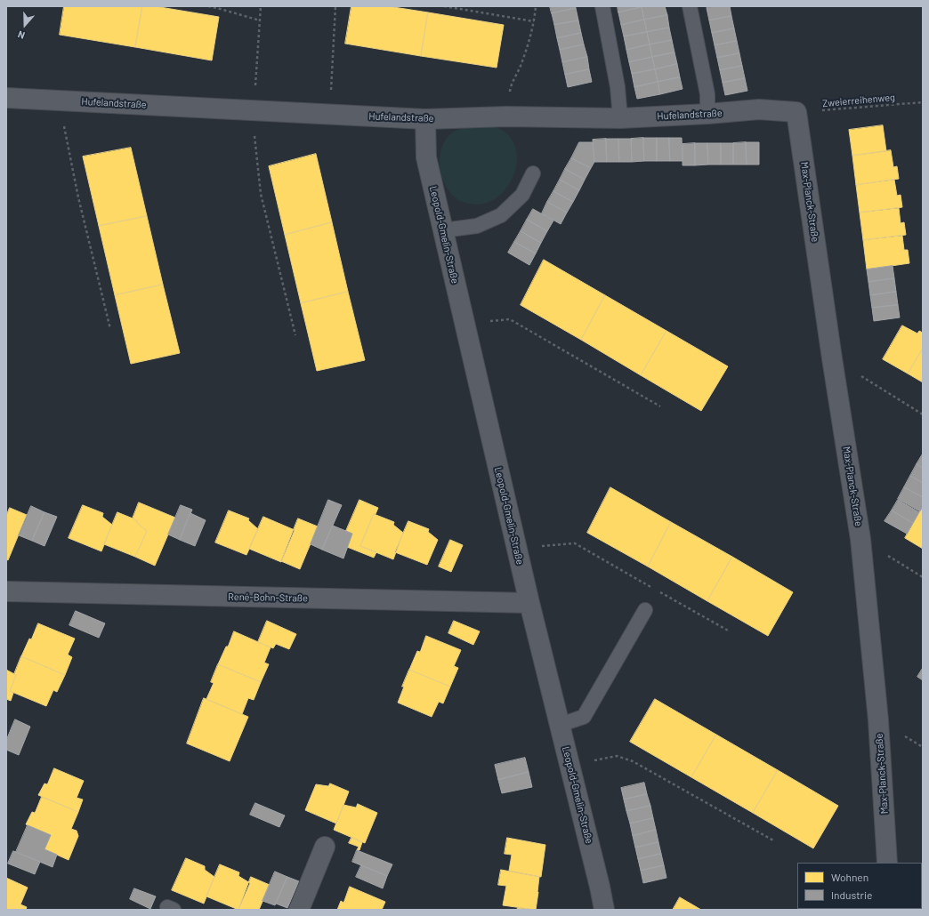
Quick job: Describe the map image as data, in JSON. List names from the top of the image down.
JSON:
{
  "streets": {
    "street": [
      "Hufelandstraße",
      "Max-Planck-Straße",
      "Leopold-Gmelin-Straße",
      "René-Bohn-Straße"
    ],
    "path": ["Zweierreihenweg"]
  },
  "crossings": [
    ["Zweierreihenweg", "Hufelandstraße"],
    ["Zweierreihenweg", "Max-Planck-Straße"],
    ["Hufelandstraße", "Max-Planck-Straße"],
    ["Hufelandstraße", "Leopold-Gmelin-Straße"],
    ["Leopold-Gmelin-Straße", "René-Bohn-Straße"]
  ],
  "legend": ["Wohnen", "Industrie"],
  "north": "bottom"
}
